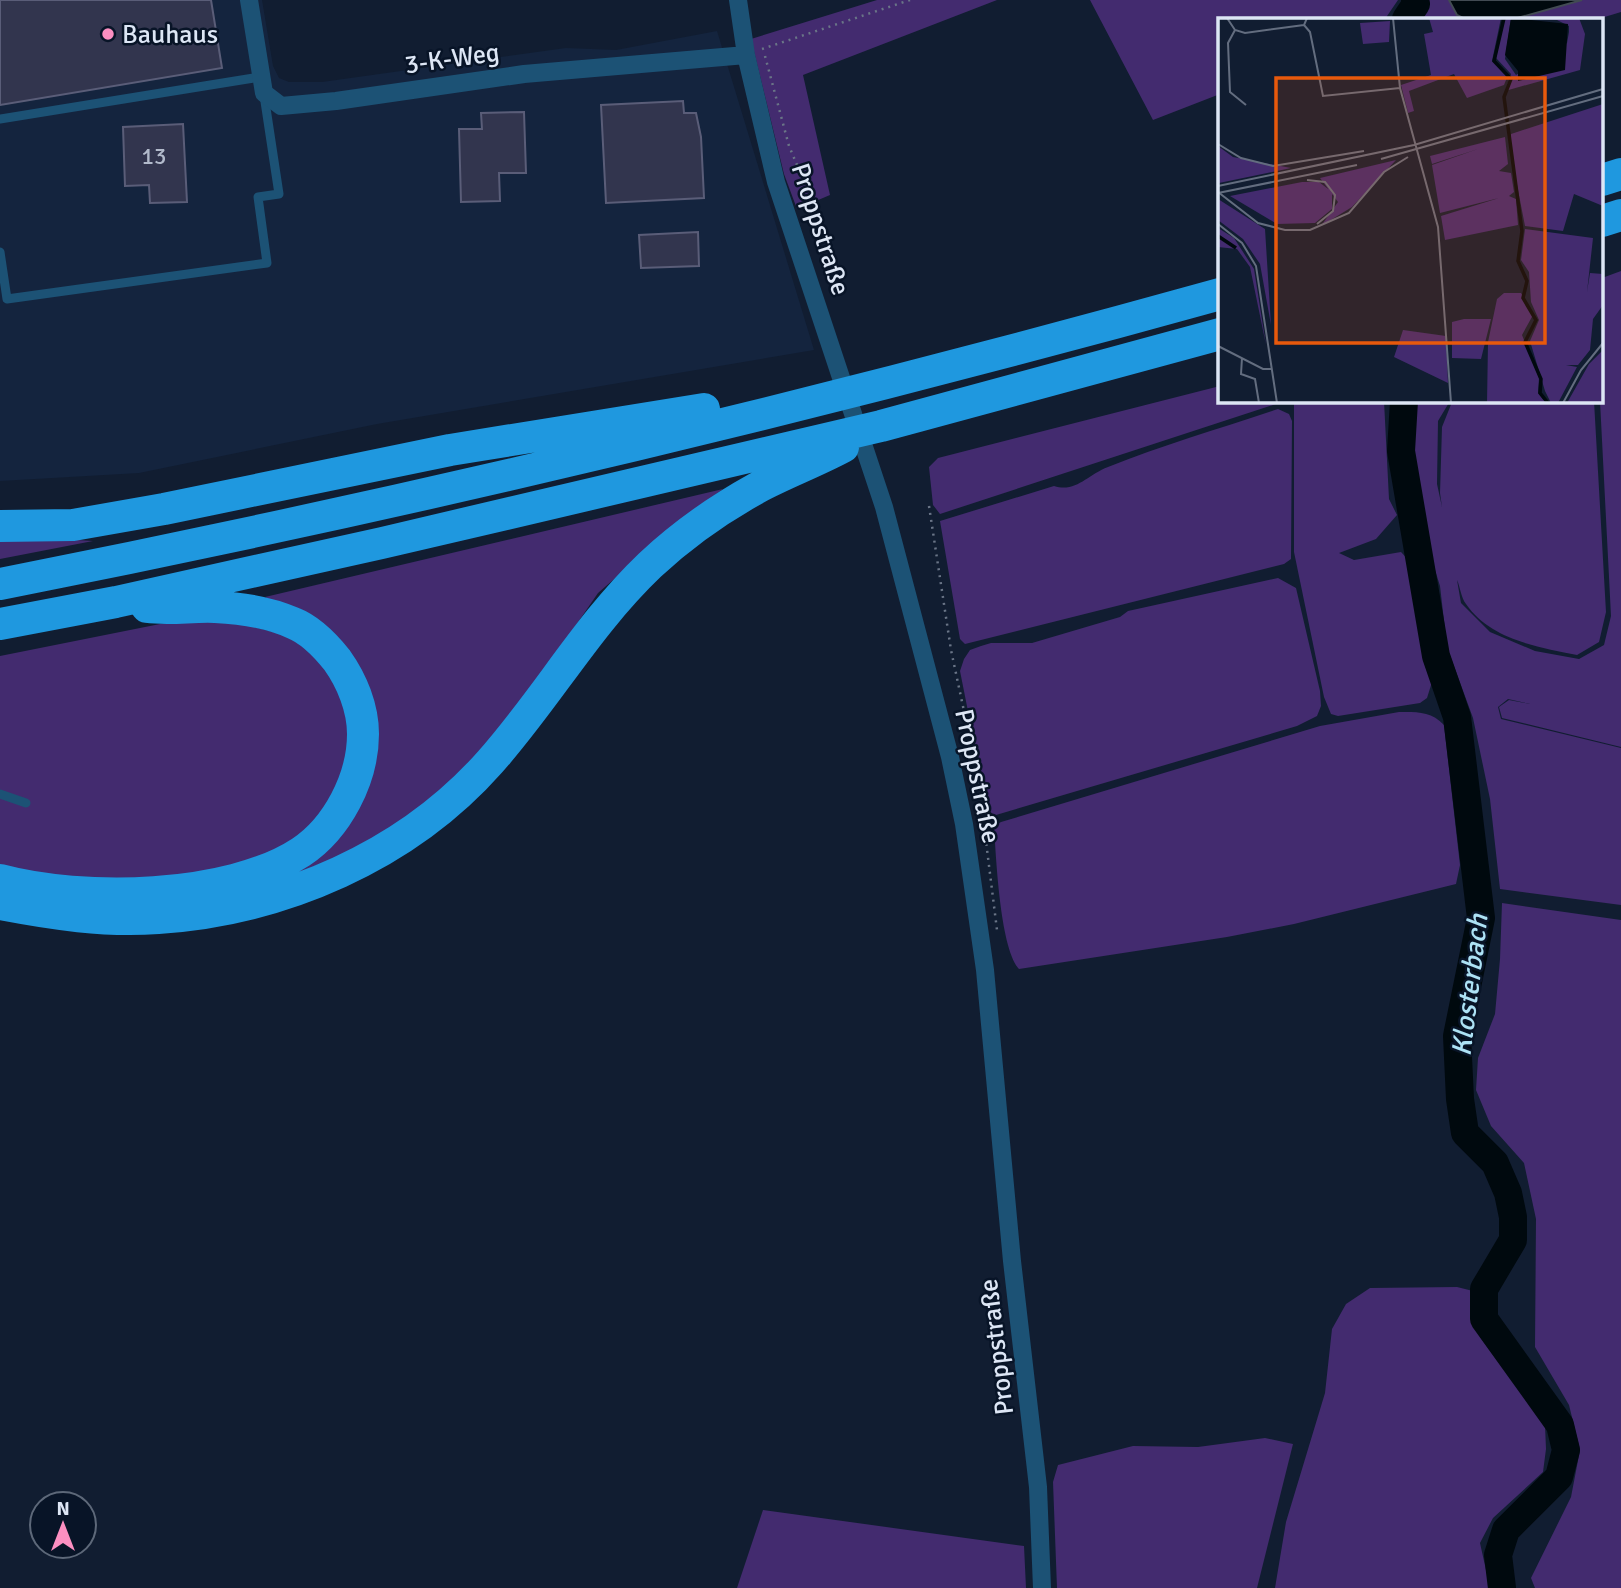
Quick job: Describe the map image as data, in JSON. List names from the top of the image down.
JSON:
{
  "streets": {
    "street": ["3-K-Weg", "Proppstraße"]
  },
  "crossings": [
    ["3-K-Weg", "Proppstraße"]
  ],
  "water": ["Klosterbach"],
  "places": ["Bauhaus"],
  "house_numbers": ["13"],
  "north": "top"
}
